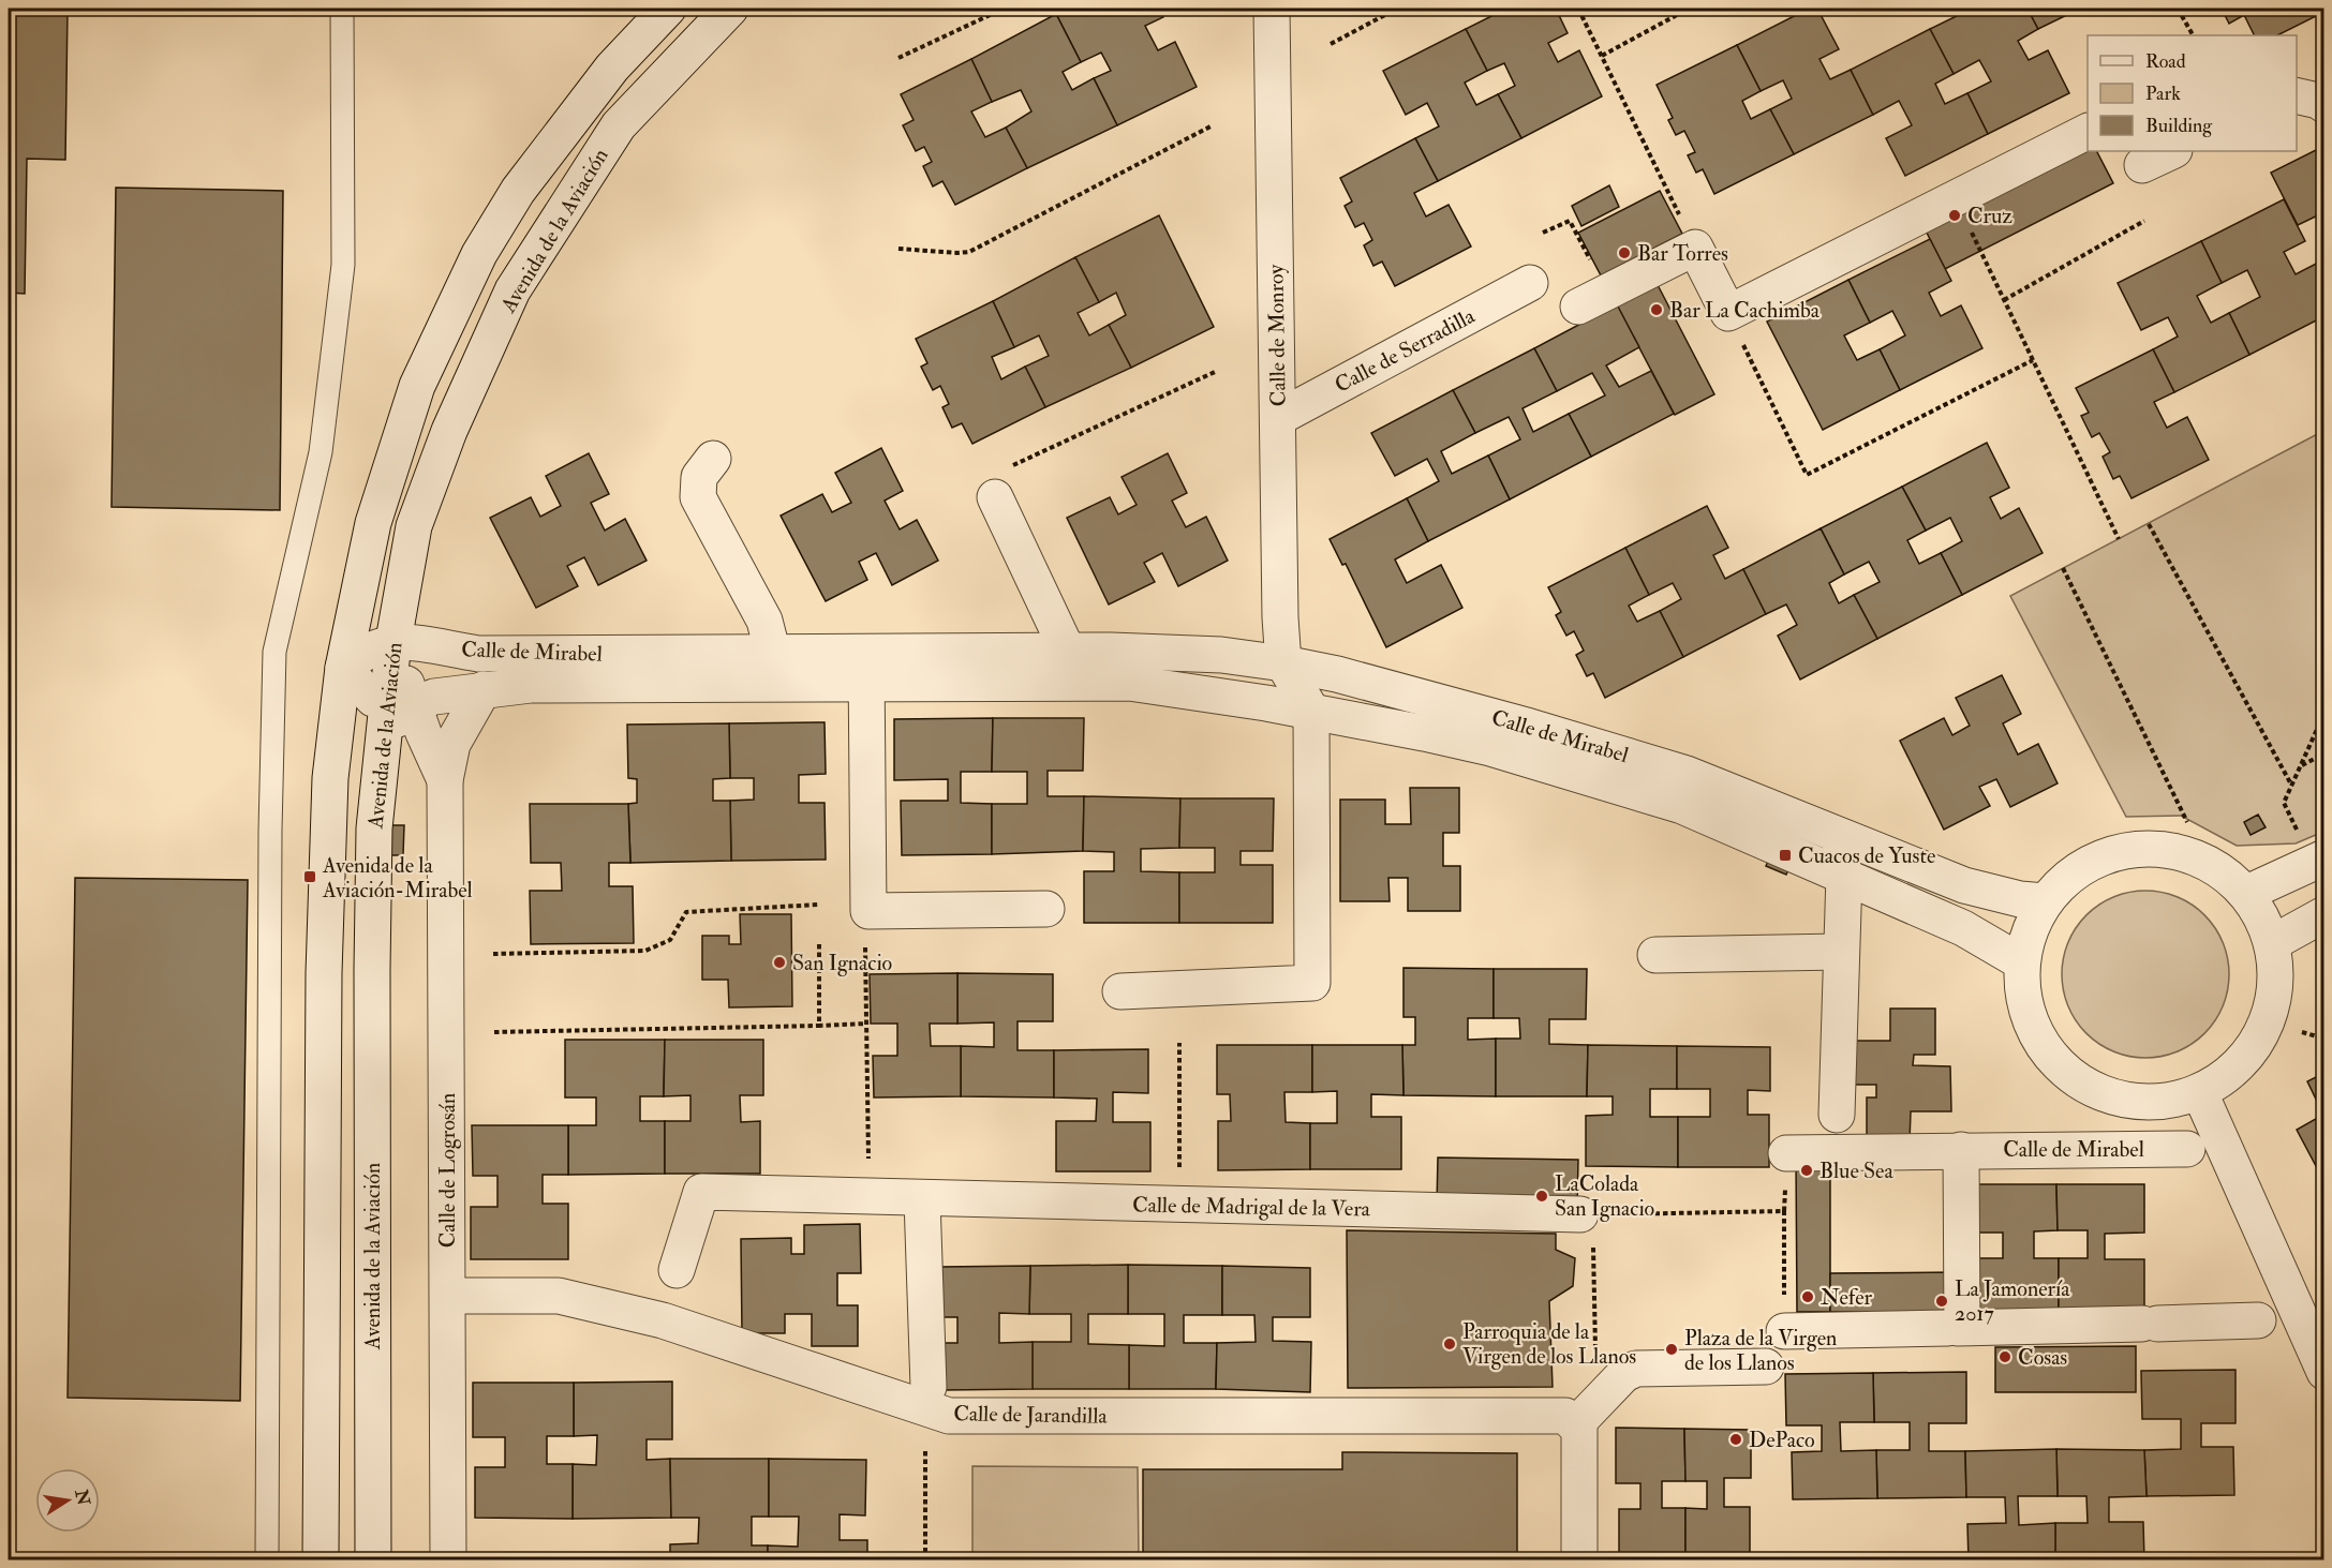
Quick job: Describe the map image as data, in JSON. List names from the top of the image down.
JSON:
{
  "streets": {
    "street": [
      "Avenida de la Aviación",
      "Calle de Monroy",
      "Calle de Serradilla",
      "Calle de Mirabel",
      "Calle de Logrosán",
      "Calle de Madrigal de la Vera",
      "Calle de Jarandilla"
    ]
  },
  "crossings": [
    ["Avenida de la Aviación", "Calle de Mirabel"],
    ["Avenida de la Aviación", "Calle de Logrosán"],
    ["Calle de Monroy", "Calle de Serradilla"],
    ["Calle de Monroy", "Calle de Mirabel"],
    ["Calle de Mirabel", "Calle de Logrosán"],
    ["Calle de Logrosán", "Calle de Jarandilla"]
  ],
  "places": {
    "other": [
      "Cruz",
      "Bar Torres",
      "Bar La Cachimba",
      "San Ignacio",
      "Blue Sea",
      "LaColada San Ignacio",
      "Nefer",
      "La Jamonería 2017",
      "Parroquia de la Virgen de los Llanos",
      "Plaza de la Virgen de los Llanos",
      "Cosas",
      "DePaco"
    ],
    "transit": ["Cuacos de Yuste", "Avenida de la Aviación-Mirabel"]
  },
  "legend": ["Road", "Park", "Building"],
  "north": "right"
}
